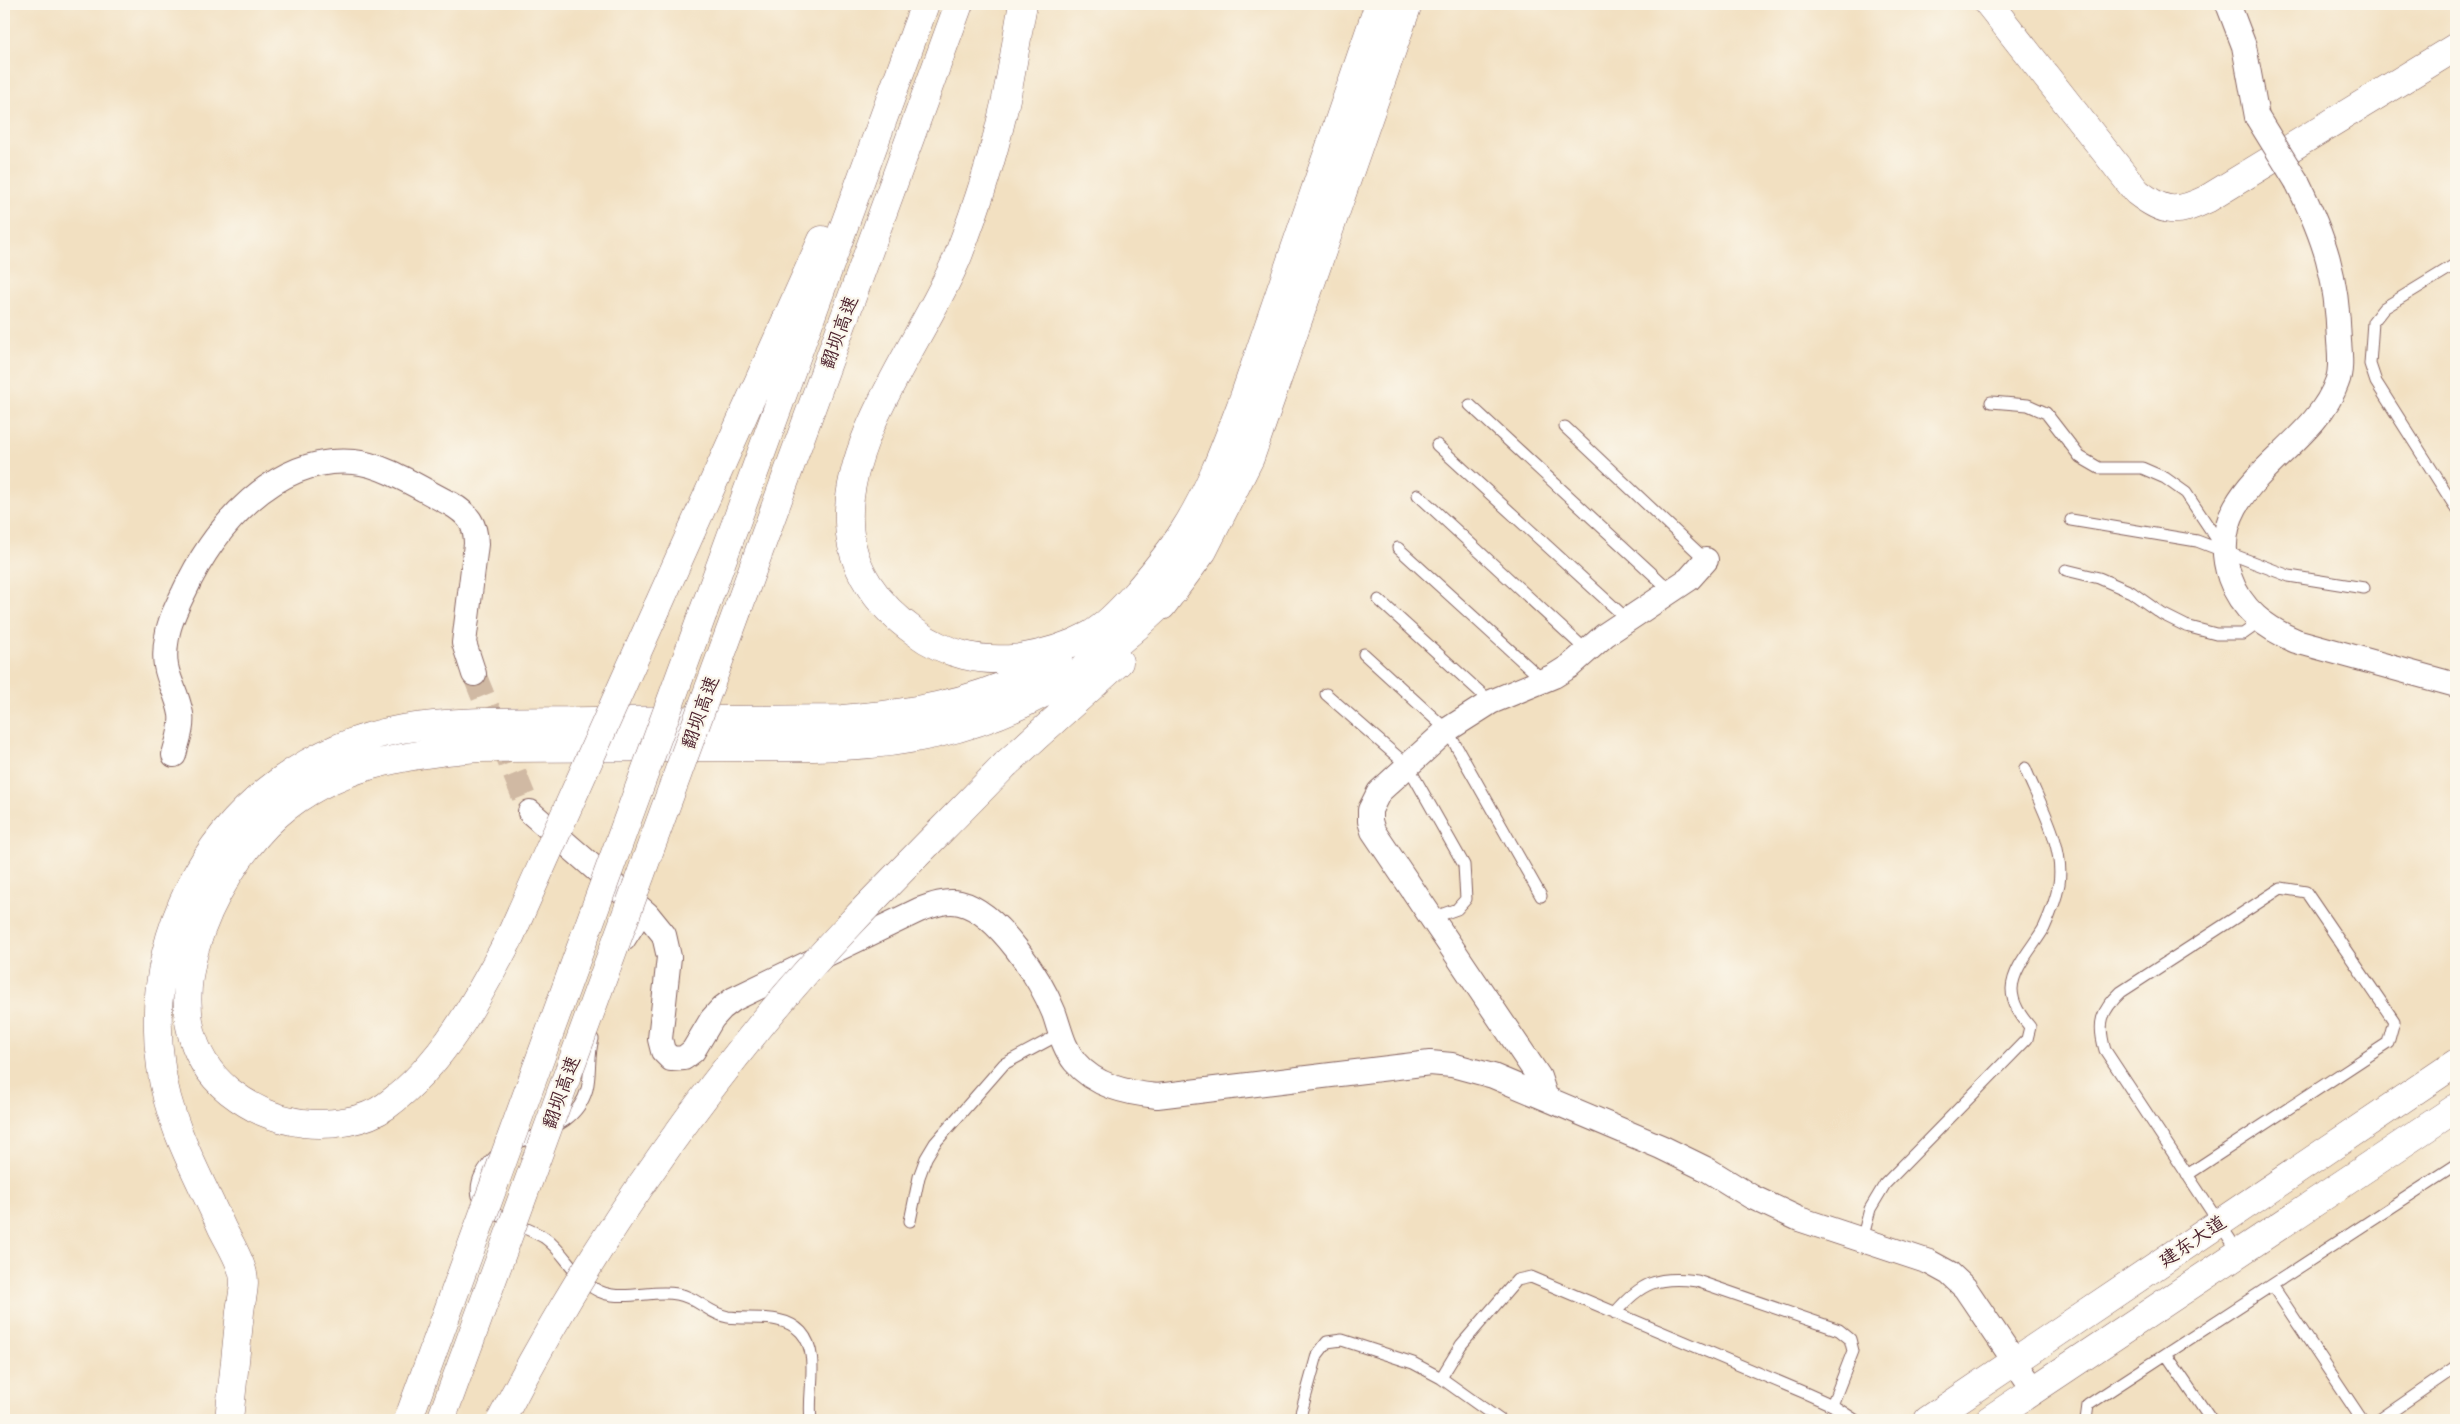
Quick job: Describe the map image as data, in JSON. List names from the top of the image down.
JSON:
{
  "streets": {
    "main road": ["翻坝高速", "建东大道"]
  }
}
